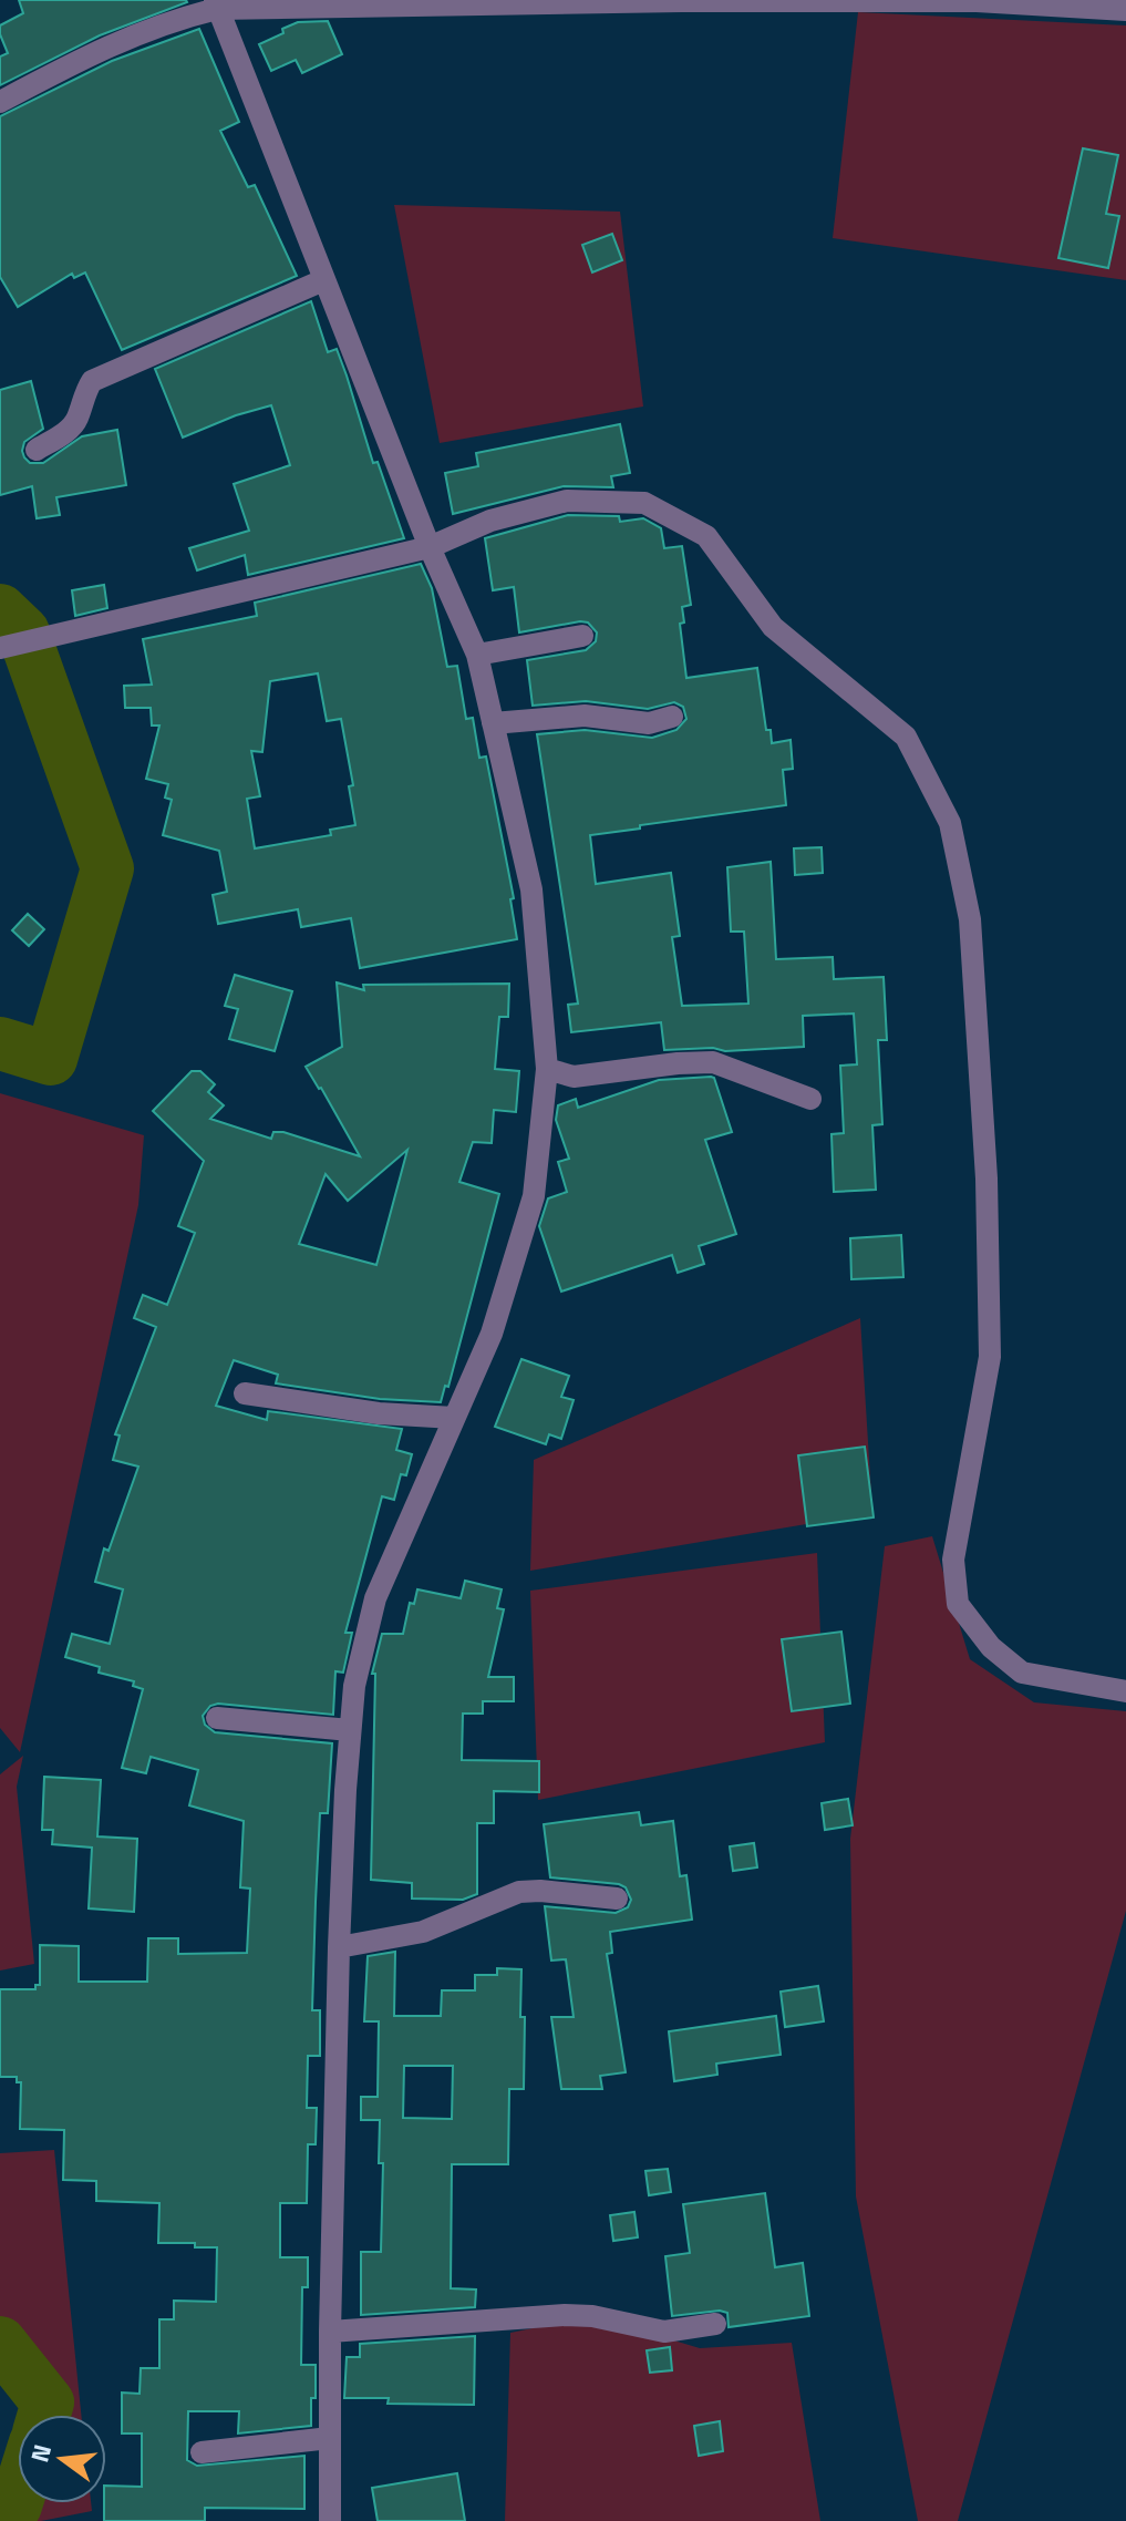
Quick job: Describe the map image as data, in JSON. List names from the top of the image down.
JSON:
{
  "north": "left"
}
